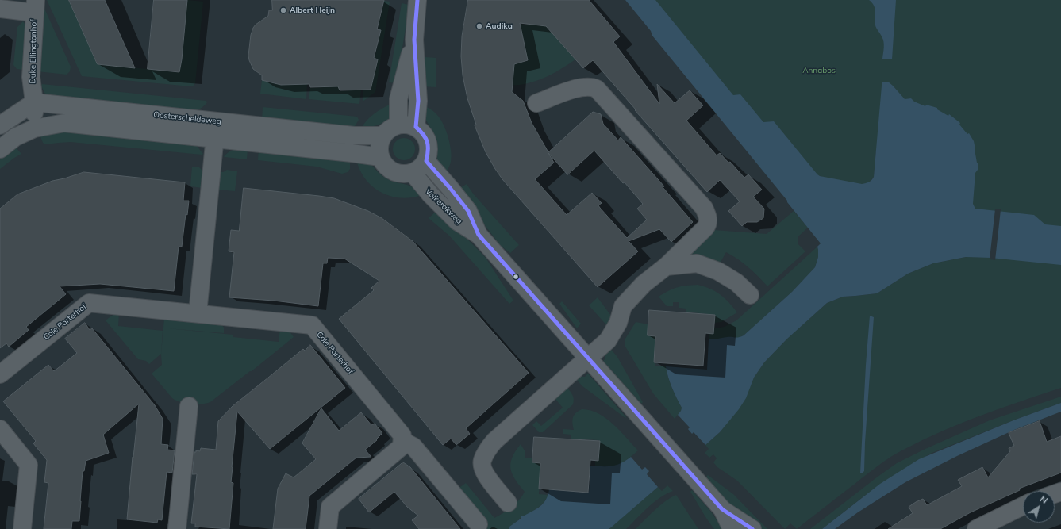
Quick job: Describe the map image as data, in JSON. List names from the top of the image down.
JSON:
{
  "streets": {
    "street": [
      "Duke Ellingtonhof",
      "Oosterscheldeweg",
      "Volkerakweg",
      "Cole Porterhof"
    ]
  },
  "crossings": [
    ["Duke Ellingtonhof", "Oosterscheldeweg"],
    ["Oosterscheldeweg", "Volkerakweg"]
  ],
  "parks": ["Annabos"],
  "places": ["Albert Heijn", "Audika"],
  "north": "top right"
}
